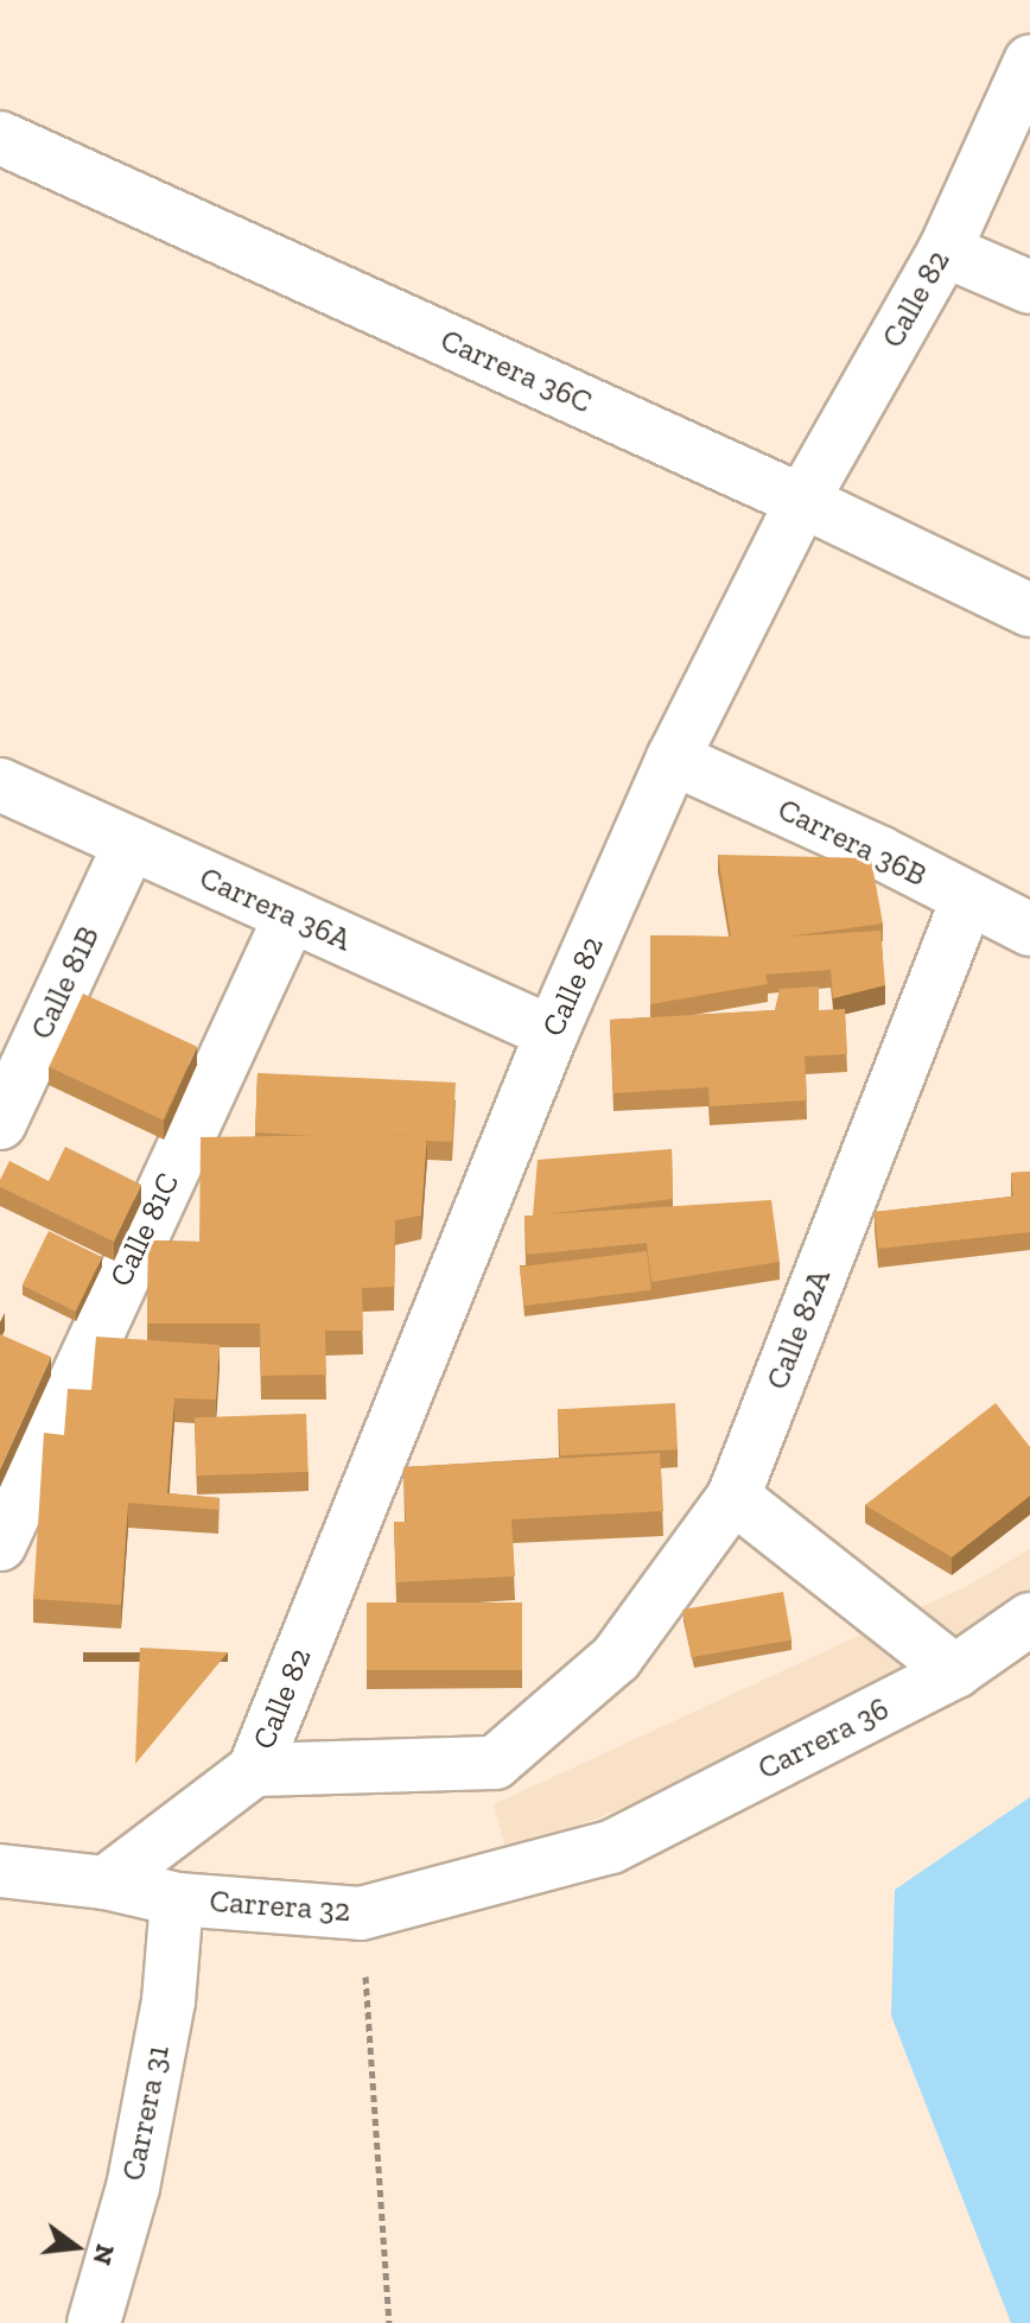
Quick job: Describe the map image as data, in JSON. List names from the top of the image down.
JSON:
{
  "streets": {
    "street": [
      "Calle 82",
      "Carrera 36C",
      "Carrera 36B",
      "Carrera 36A",
      "Calle 81B",
      "Calle 81C",
      "Calle 82A",
      "Carrera 36",
      "Carrera 32",
      "Carrera 31"
    ]
  },
  "crossings": [
    ["Calle 82", "Carrera 36C"],
    ["Calle 82", "Carrera 36B"],
    ["Calle 82", "Carrera 36A"],
    ["Calle 82", "Calle 82A"],
    ["Calle 82", "Carrera 32"],
    ["Carrera 36B", "Calle 82A"],
    ["Carrera 36A", "Calle 81B"],
    ["Carrera 36A", "Calle 81C"],
    ["Carrera 36", "Carrera 32"],
    ["Carrera 32", "Carrera 31"]
  ],
  "north": "right"
}
